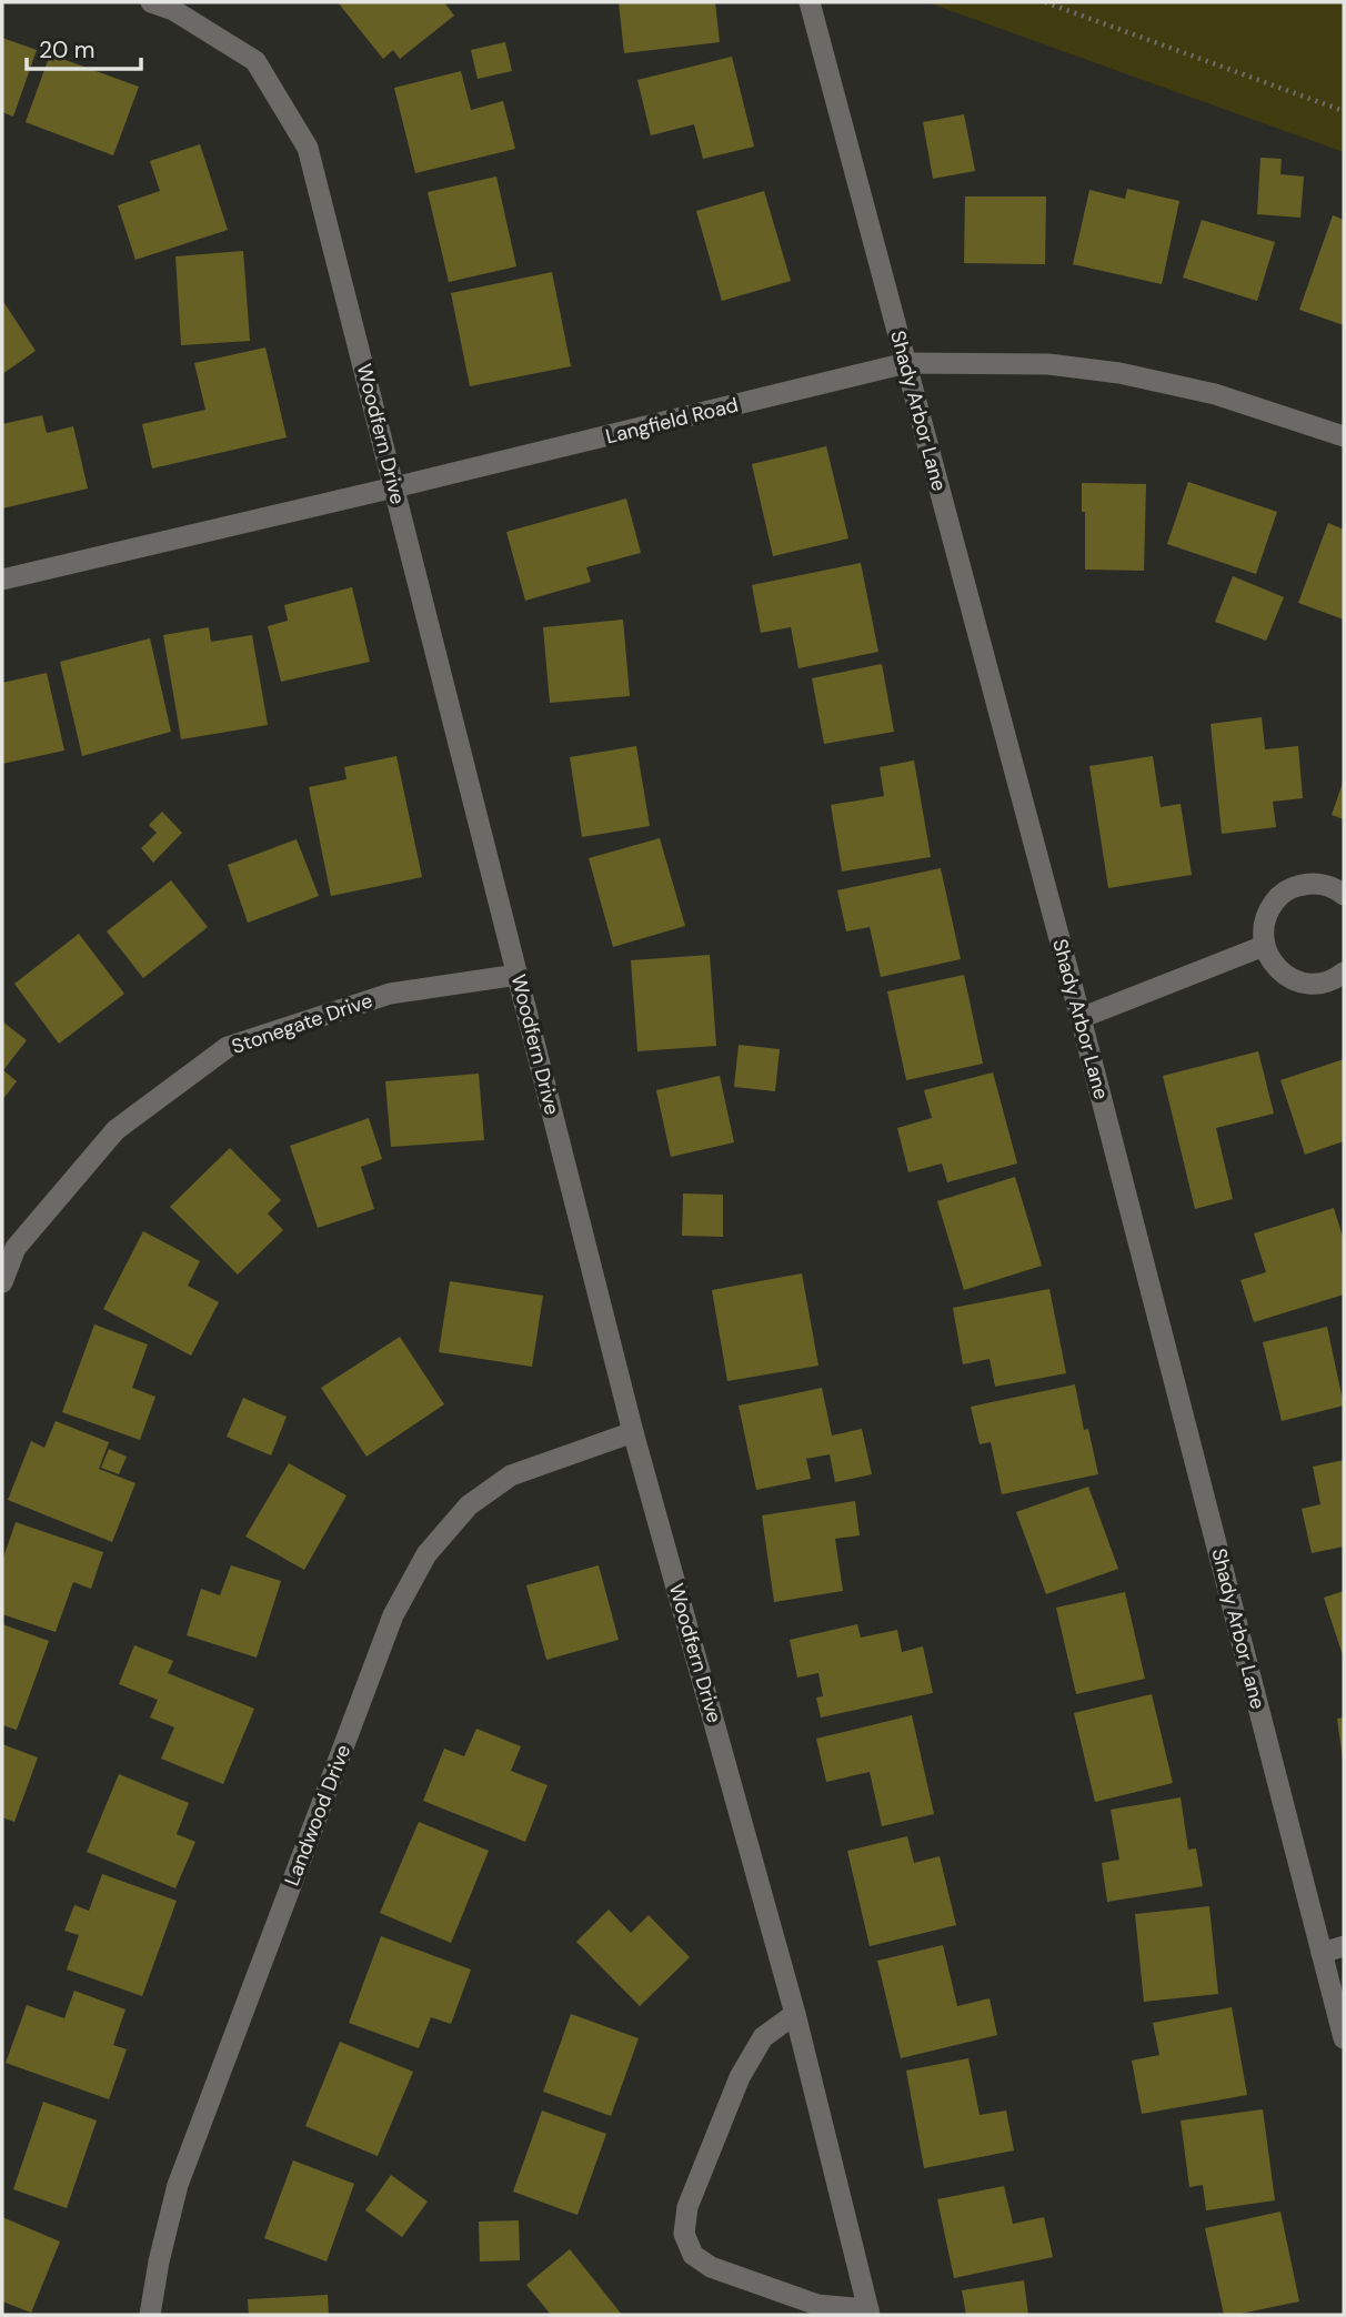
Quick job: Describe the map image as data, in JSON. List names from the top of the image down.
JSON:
{
  "streets": {
    "street": [
      "Shady Arbor Lane",
      "Langfield Road",
      "Woodfern Drive",
      "Stonegate Drive",
      "Landwood Drive"
    ]
  },
  "crossings": [
    ["Shady Arbor Lane", "Langfield Road"],
    ["Langfield Road", "Woodfern Drive"],
    ["Woodfern Drive", "Stonegate Drive"],
    ["Woodfern Drive", "Landwood Drive"]
  ],
  "scale_bar": "20 m"
}
